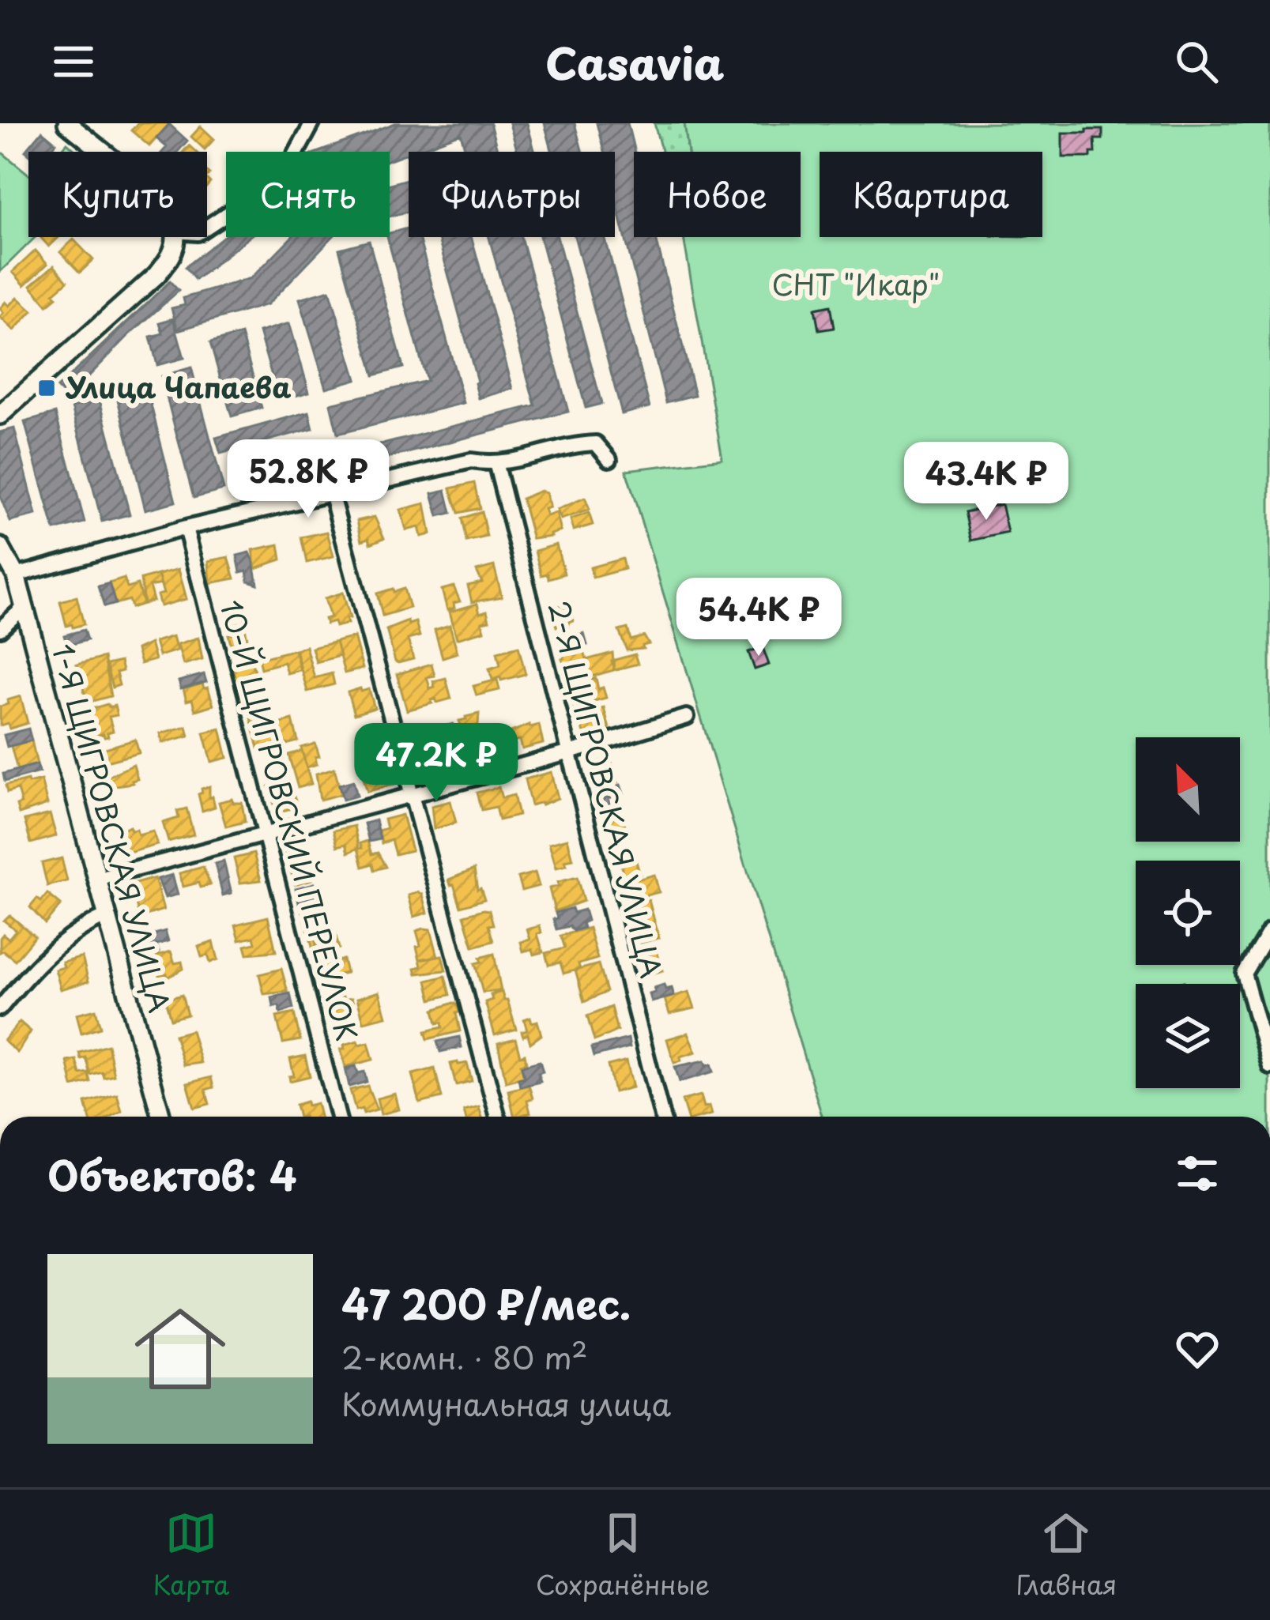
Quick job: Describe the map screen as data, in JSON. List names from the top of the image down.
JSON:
{
  "streets": {
    "street": ["2-Я ЩИГРОВСКАЯ УЛИЦА", "10-Й ЩИГРОВСКИЙ ПЕРЕУЛОК", "1-Я ЩИГРОВСКАЯ УЛИЦА"]
  },
  "parks": ["СНТ \"Икар\""],
  "places": {
    "transit": ["Улица Чапаева"]
  },
  "north": "top left",
  "page": {
    "header": "Casavia",
    "chip": [
      "Купить",
      "Снять",
      "Фильтры",
      "Новое",
      "Квартира"
    ],
    "price": [
      "52.8K ₽",
      "43.4K ₽",
      "54.4K ₽",
      "47.2K ₽"
    ],
    "heading": "Объектов: 4",
    "list": [
      {
        "name": "47 200 ₽/мес.",
        "note": "2-комн. · 80 m² · Коммунальная улица"
      }
    ],
    "tabs": ["Карта", "Сохранённые", "Главная"]
  }
}
